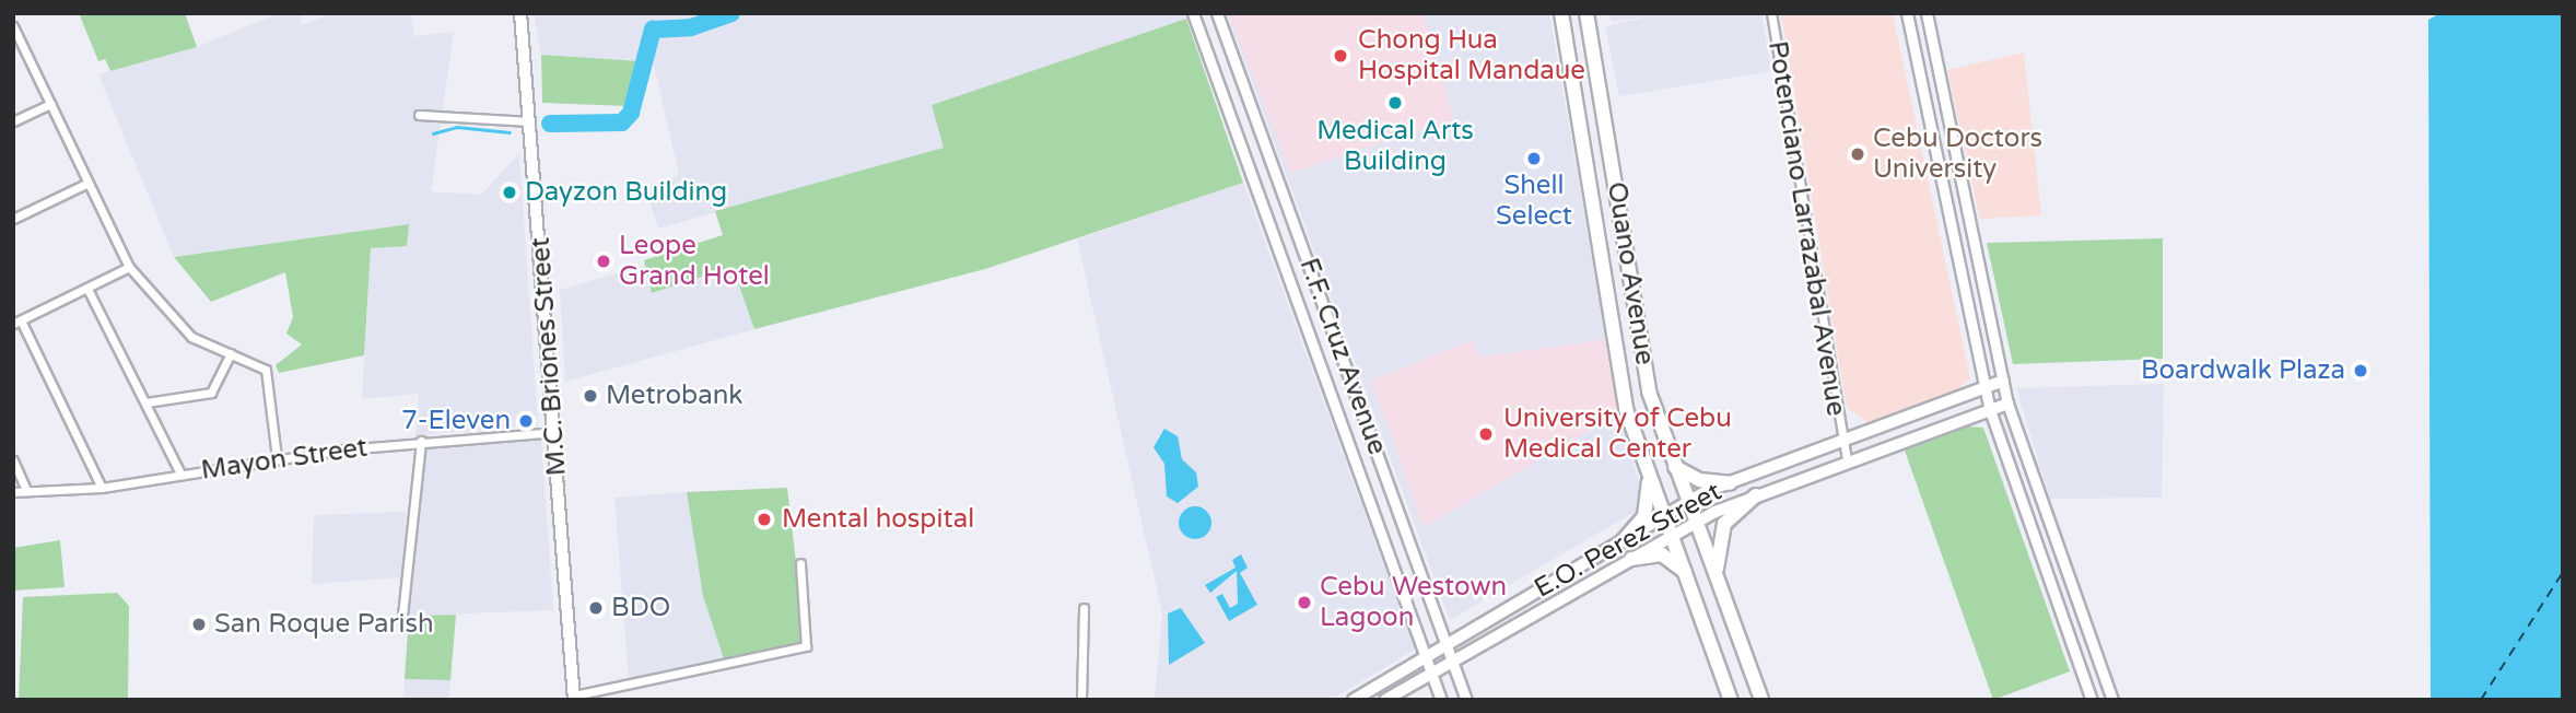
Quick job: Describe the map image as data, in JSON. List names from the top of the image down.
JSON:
{
  "streets": {
    "highway": ["Ouano Avenue"],
    "main road": ["M.C. Briones Street", "E.O. Perez Street"],
    "street": ["Potenciano Larrazabal Avenue", "F.F. Cruz Avenue", "Mayon Street"]
  },
  "crossings": [
    ["Potenciano Larrazabal Avenue", "E.O. Perez Street"],
    ["Ouano Avenue", "E.O. Perez Street"],
    ["M.C. Briones Street", "Mayon Street"],
    ["F.F. Cruz Avenue", "E.O. Perez Street"]
  ],
  "places": [
    "Chong Hua Hospital Mandaue",
    "Medical Arts Building",
    "Cebu Doctors University",
    "Shell Select",
    "Dayzon Building",
    "Leope Grand Hotel",
    "Boardwalk Plaza",
    "Metrobank",
    "7-Eleven",
    "University of Cebu Medical Center",
    "Mental hospital",
    "Cebu Westown Lagoon",
    "BDO",
    "San Roque Parish"
  ]
}
